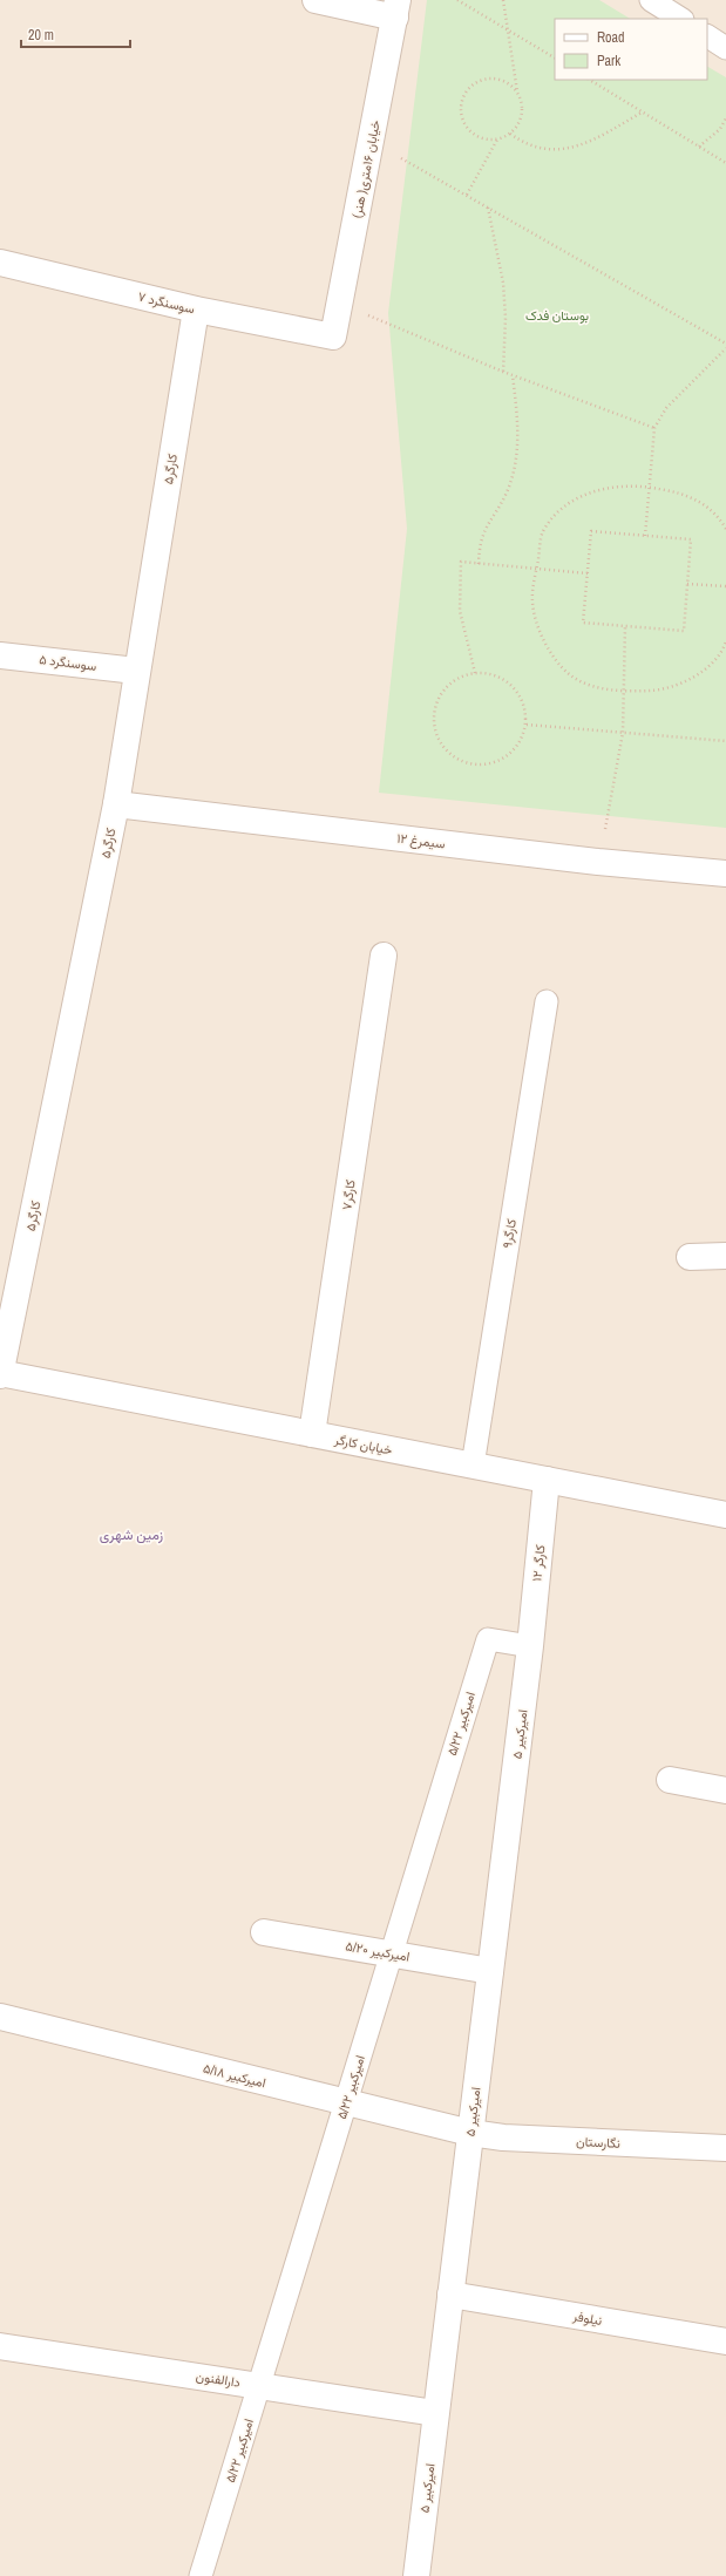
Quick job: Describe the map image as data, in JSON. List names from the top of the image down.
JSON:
{
  "streets": {
    "street": [
      "خیابان ۱۶متری( هنر)",
      "سوسنگرد ۷",
      "کارگر۵",
      "سوسنگرد ۵",
      "سیمرغ ۱۲",
      "کارگر۷",
      "خیابان کارگر",
      "کارگر ۱۲",
      "امیرکبیر ۵",
      "امیرکبیر ۵/۲۰",
      "امیرکبیر ۵/۱۸",
      "نگارستان",
      "نیلوفر",
      "دارالفنون"
    ],
    "lane": ["کارگر۹", "امیرکبیر ۵/۲۲"]
  },
  "crossings": [
    ["خیابان ۱۶متری( هنر)", "سوسنگرد ۷"],
    ["سوسنگرد ۷", "کارگر۵"],
    ["کارگر۵", "سوسنگرد ۵"],
    ["کارگر۵", "سیمرغ ۱۲"],
    ["کارگر۵", "خیابان کارگر"],
    ["کارگر۷", "خیابان کارگر"],
    ["کارگر۹", "خیابان کارگر"],
    ["خیابان کارگر", "کارگر ۱۲"],
    ["کارگر ۱۲", "امیرکبیر ۵/۲۲"],
    ["کارگر ۱۲", "امیرکبیر ۵"],
    ["امیرکبیر ۵/۲۲", "امیرکبیر ۵"],
    ["امیرکبیر ۵", "امیرکبیر ۵/۲۰"],
    ["امیرکبیر ۵", "امیرکبیر ۵/۱۸"],
    ["امیرکبیر ۵", "نگارستان"],
    ["امیرکبیر ۵", "نیلوفر"],
    ["امیرکبیر ۵", "دارالفنون"],
    ["امیرکبیر ۵/۱۸", "نگارستان"]
  ],
  "districts": ["زمین شهری"],
  "parks": ["بوستان فدک"],
  "legend": ["Road", "Park"],
  "scale_bar": "20 m"
}
